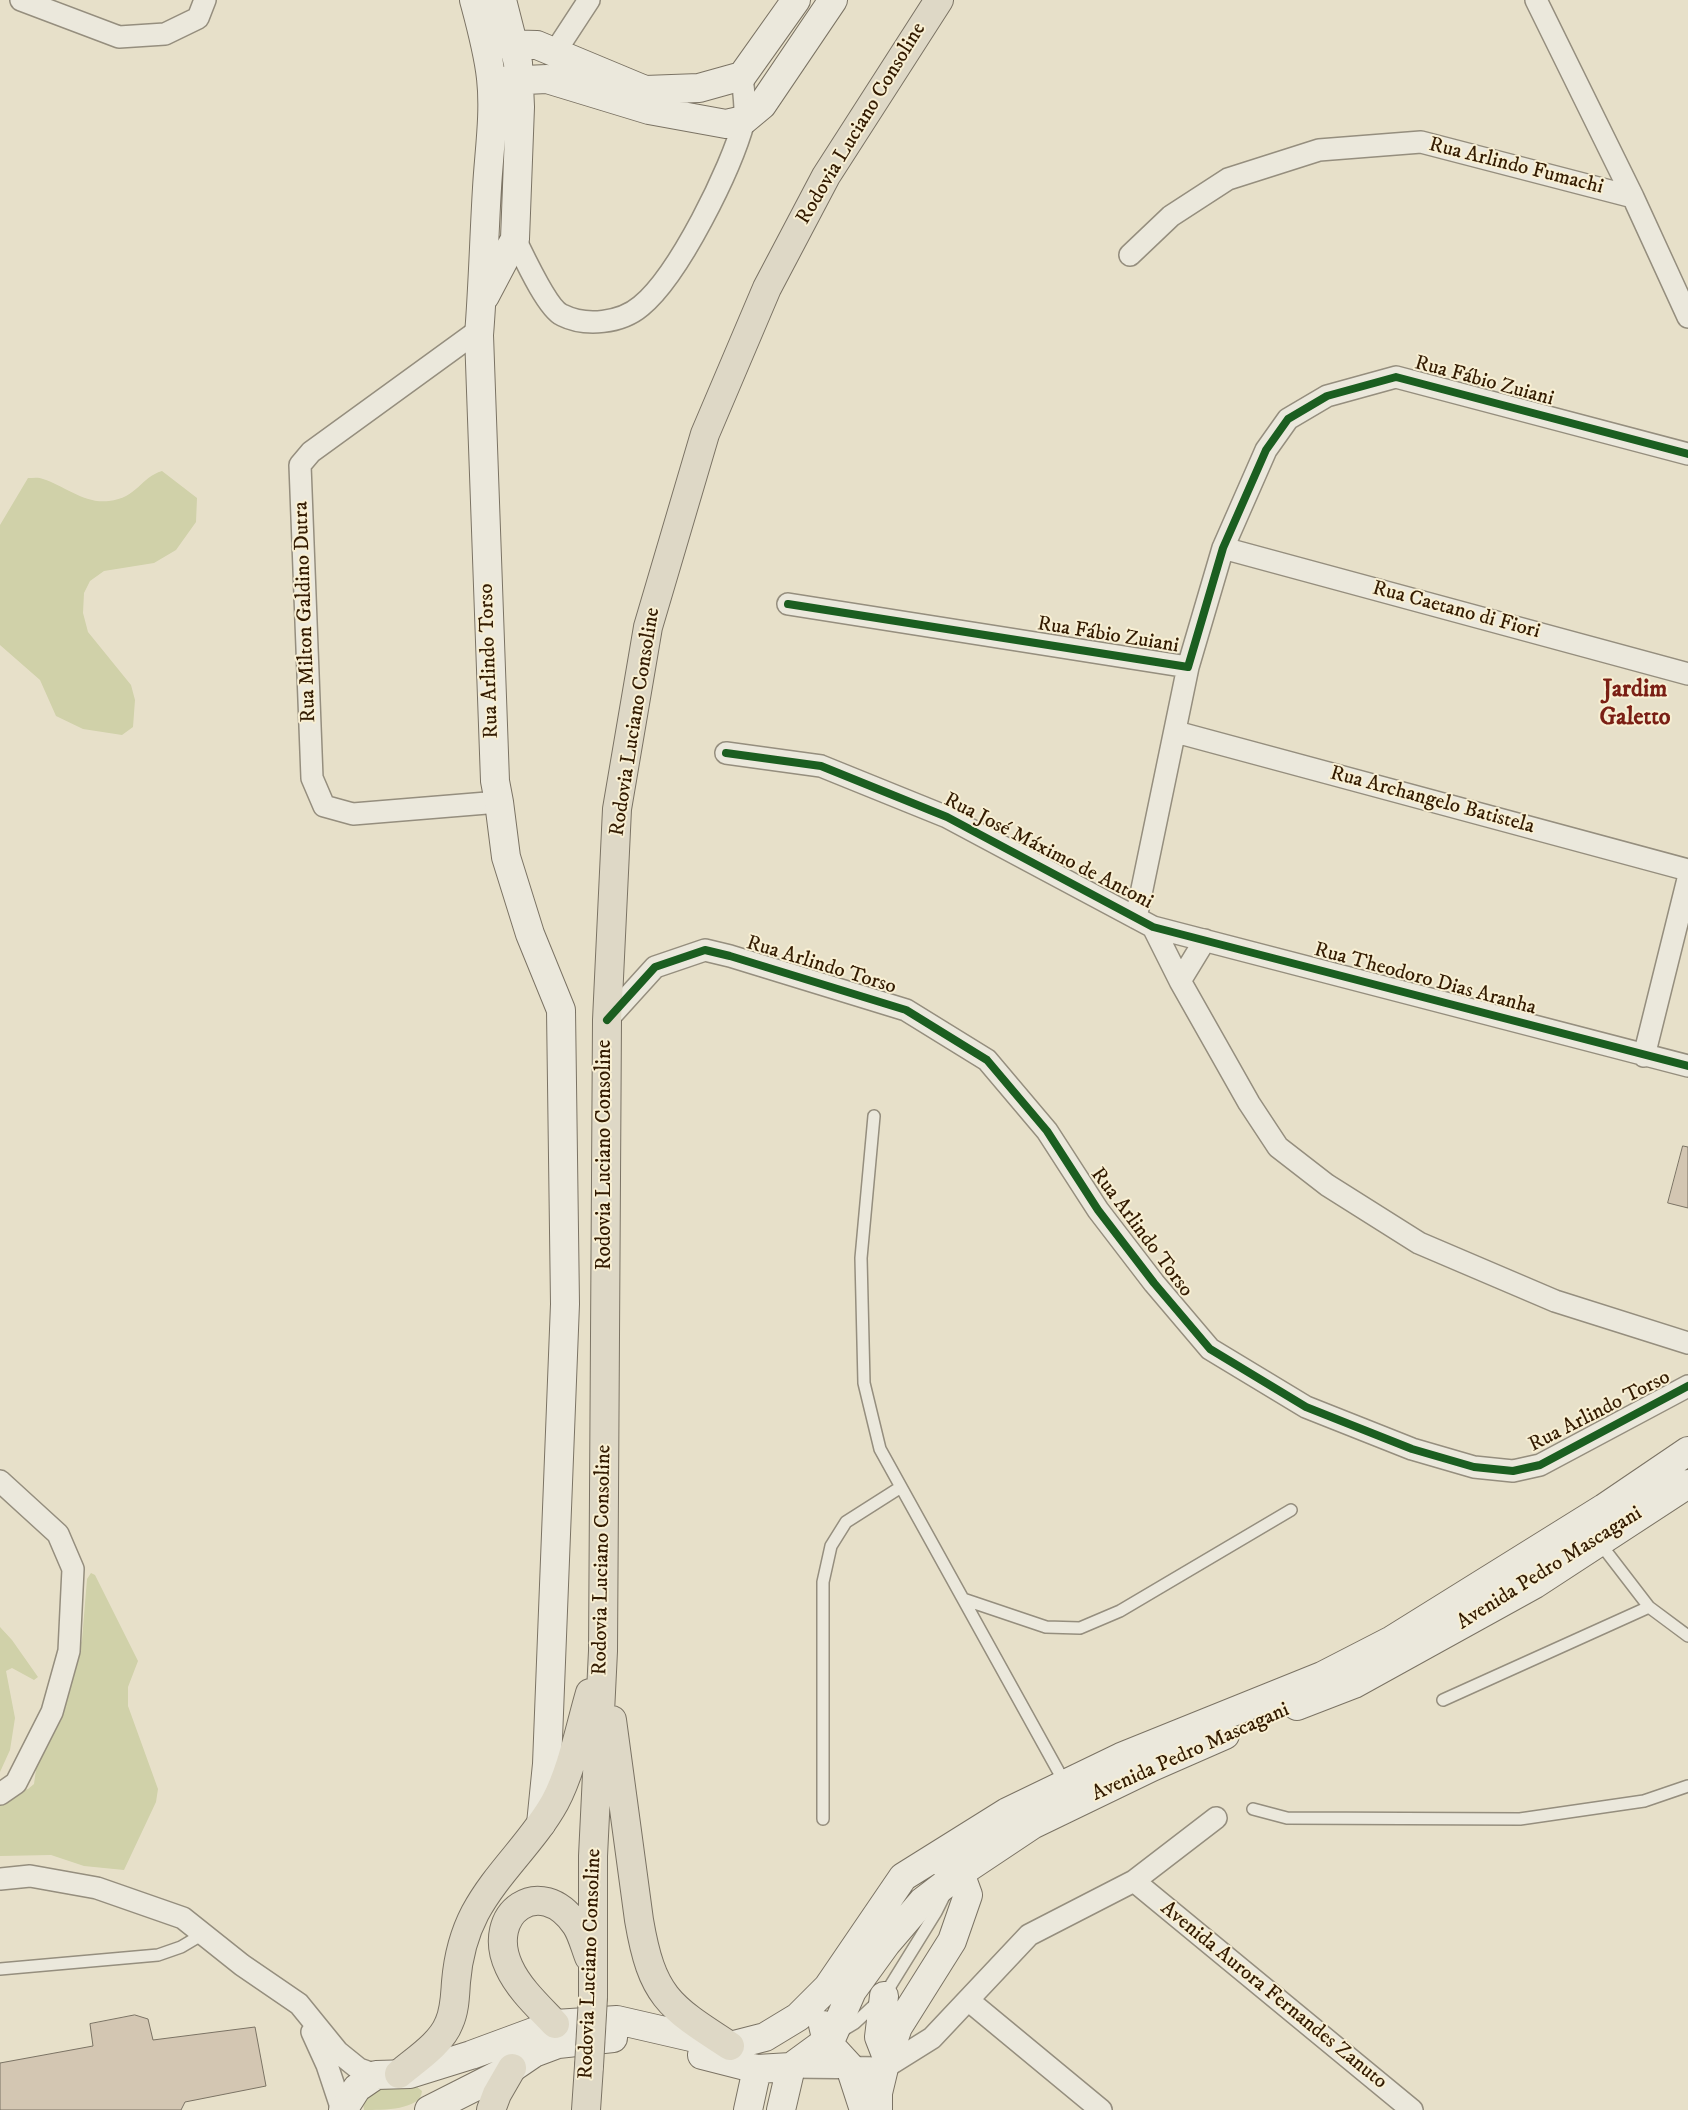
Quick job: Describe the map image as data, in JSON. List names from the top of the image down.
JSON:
{
  "streets": {
    "main road": ["Rodovia Luciano Consoline", "Rua Arlindo Torso", "Avenida Pedro Mascagani"],
    "street": [
      "Rua Arlindo Fumachi",
      "Rua Fábio Zuiani",
      "Rua Caetano di Fiori",
      "Rua Milton Galdino Dutra",
      "Rua Archangelo Batistela",
      "Rua José Máximo de Antoni",
      "Rua Theodoro Dias Aranha",
      "Avenida Aurora Fernandes Zanuto"
    ]
  },
  "crossings": [
    ["Rodovia Luciano Consoline", "Rua Arlindo Torso"],
    ["Rua Fábio Zuiani", "Rua Caetano di Fiori"],
    ["Rua Milton Galdino Dutra", "Rua Arlindo Torso"],
    ["Rua José Máximo de Antoni", "Rua Theodoro Dias Aranha"]
  ],
  "districts": ["Jardim Galetto"]
}
